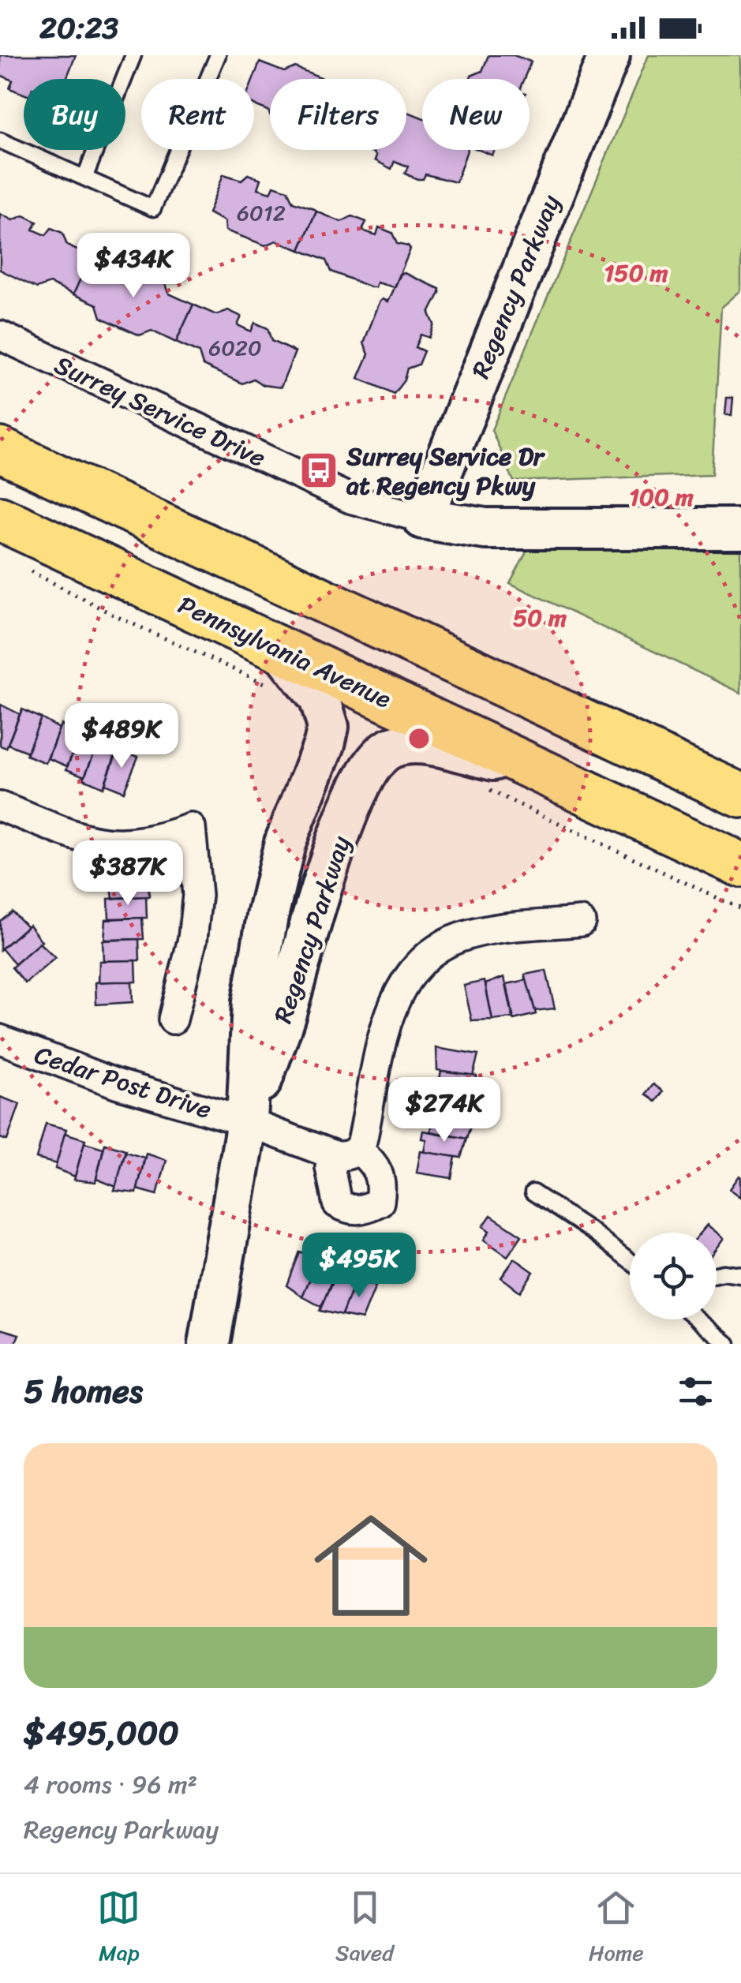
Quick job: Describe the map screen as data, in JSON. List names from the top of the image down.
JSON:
{
  "streets": {
    "highway": ["Pennsylvania Avenue"],
    "street": ["Regency Parkway", "Surrey Service Drive", "Cedar Post Drive"]
  },
  "crossings": [
    ["Regency Parkway", "Surrey Service Drive"],
    ["Regency Parkway", "Pennsylvania Avenue"],
    ["Regency Parkway", "Cedar Post Drive"]
  ],
  "places": {
    "bus stop": ["Surrey Service Dr at Regency Pkwy"]
  },
  "house_numbers": ["6012", "6020"],
  "page": {
    "status": "20:23",
    "chip": [
      "Buy",
      "Rent",
      "Filters",
      "New"
    ],
    "price": [
      "$434K",
      "$489K",
      "$387K",
      "$274K",
      "$495K"
    ],
    "heading": "5 homes",
    "list": [
      {
        "name": "$495,000",
        "note": "4 rooms · 96 m² · Regency Parkway"
      }
    ],
    "tabs": ["Map", "Saved", "Home"]
  },
  "rings": ["150 m", "100 m", "50 m"]
}
